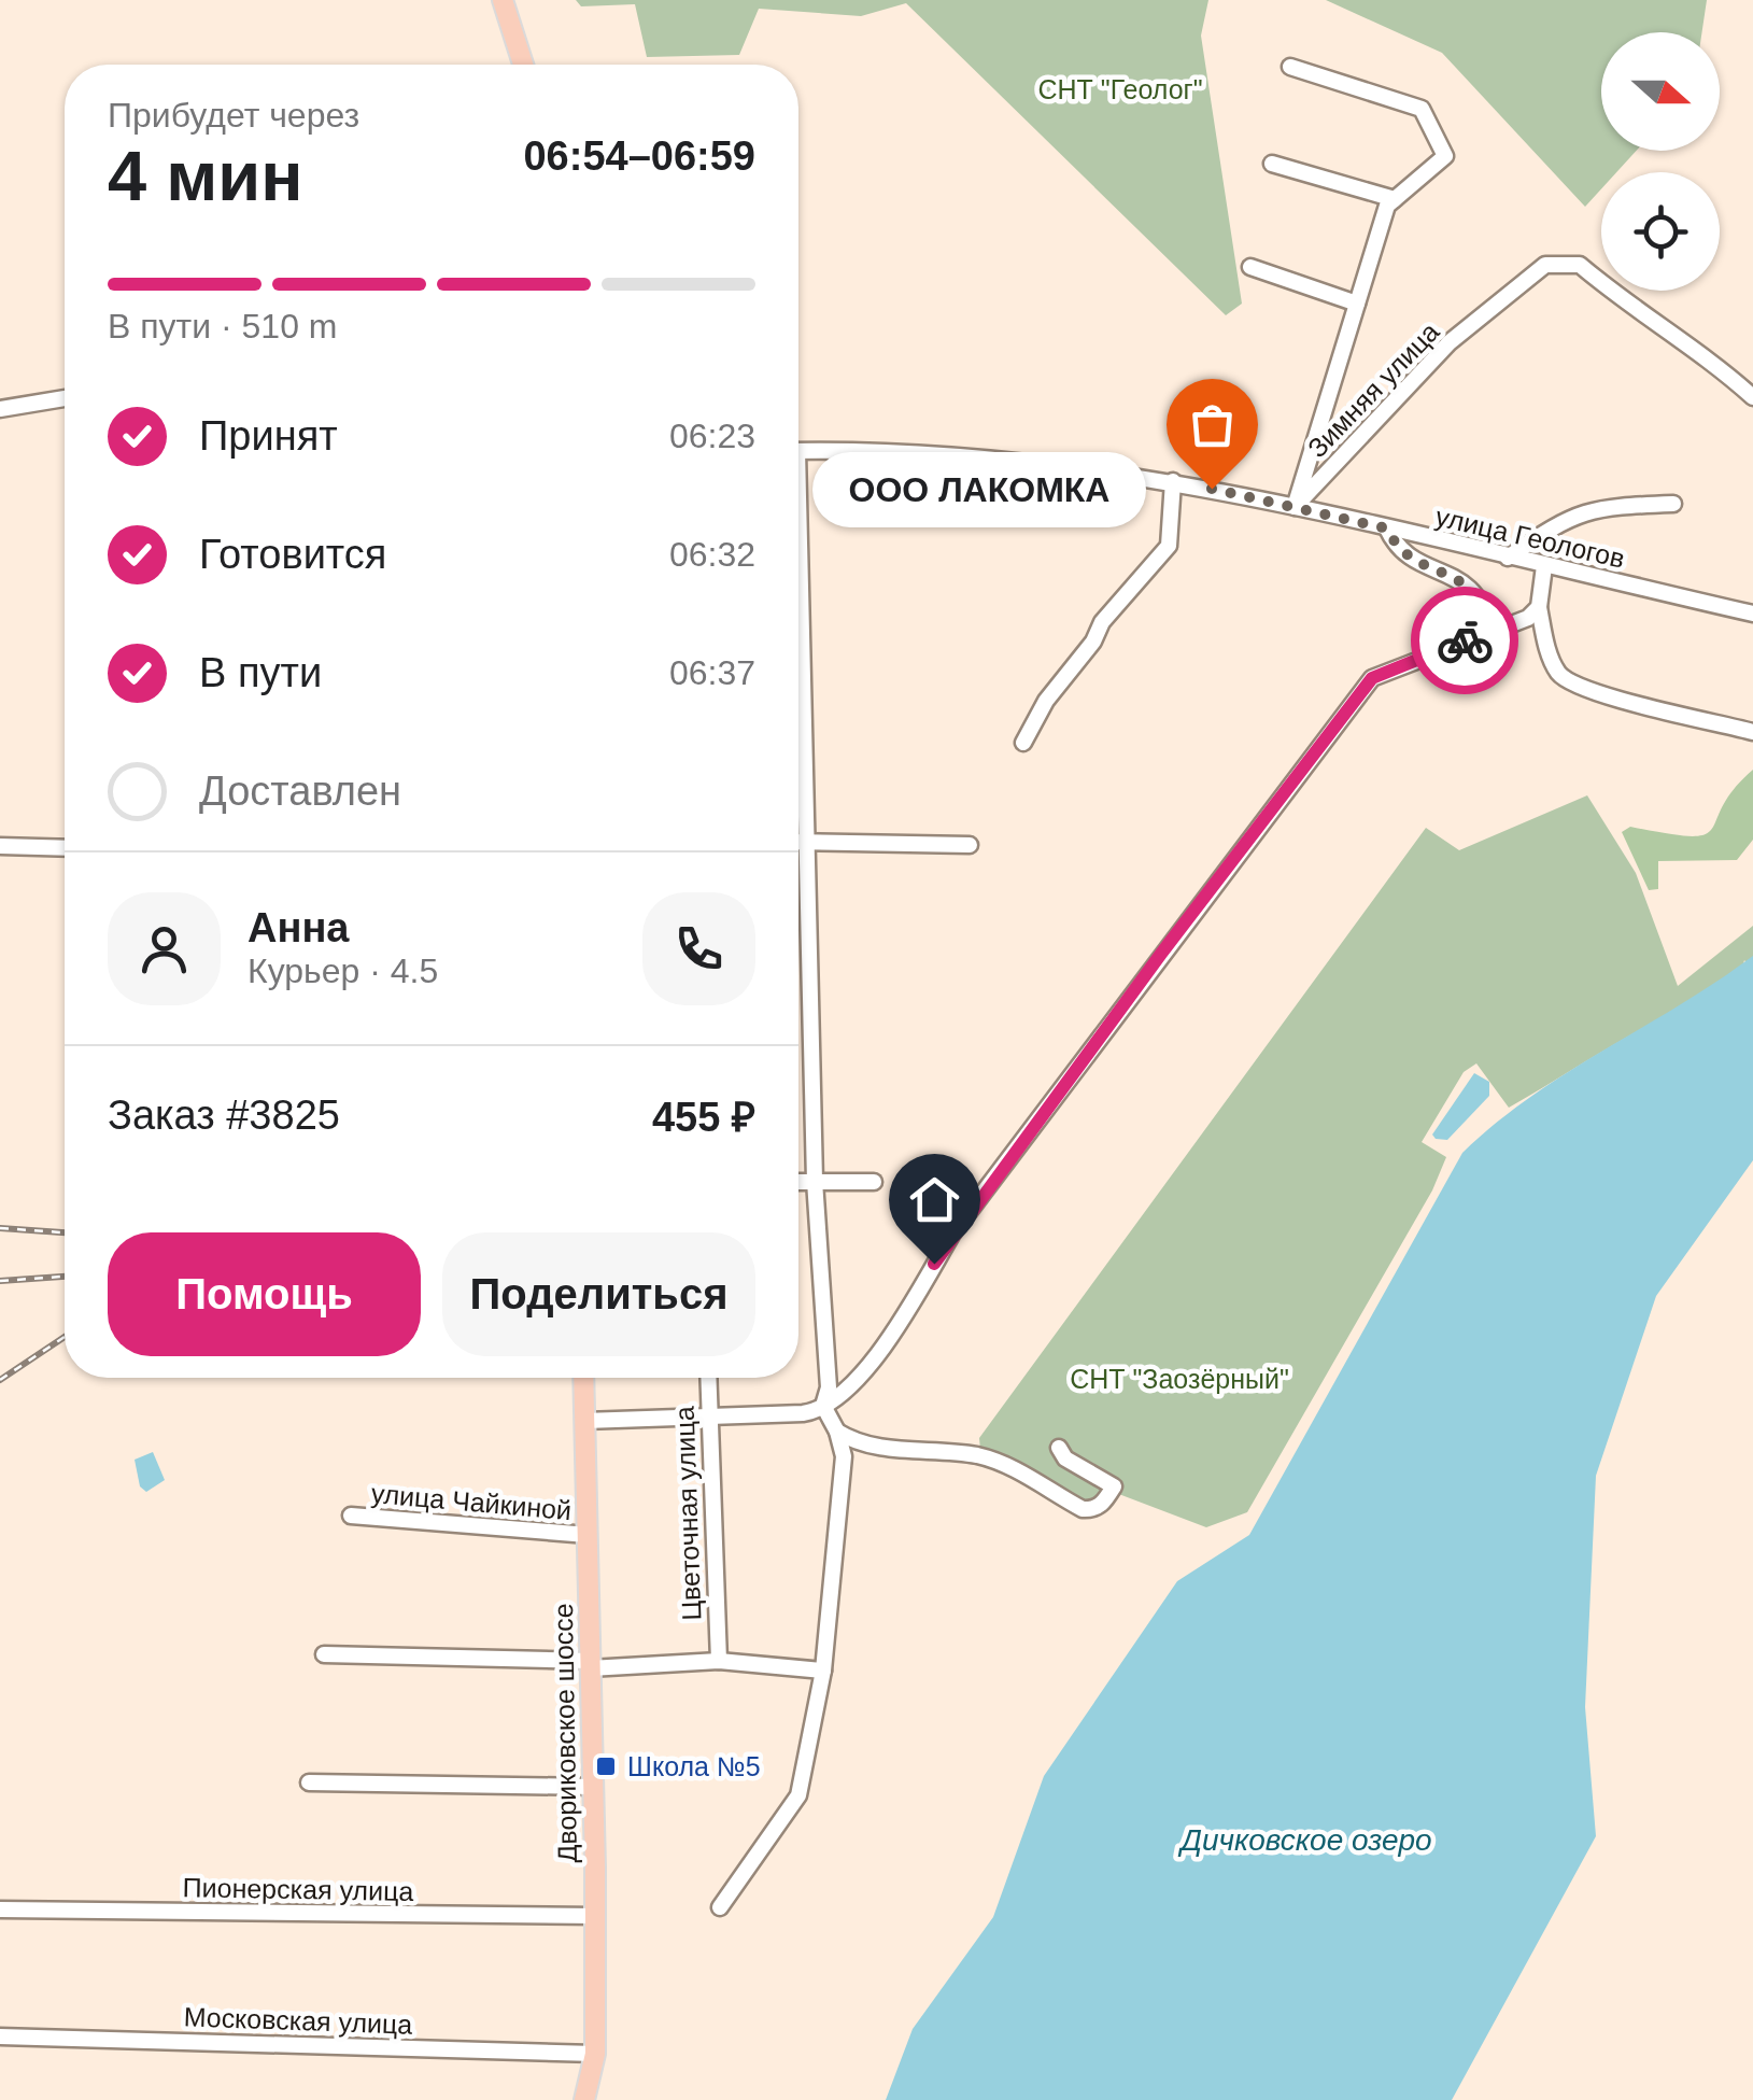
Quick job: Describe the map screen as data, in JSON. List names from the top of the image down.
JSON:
{
  "streets": {
    "main road": ["Двориковское шоссе"],
    "street": [
      "Зимняя улица",
      "улица Геологов",
      "улица Чайкиной",
      "Цветочная улица",
      "Пионерская улица",
      "Московская улица"
    ]
  },
  "crossings": [
    ["Зимняя улица", "улица Геологов"],
    ["улица Чайкиной", "Двориковское шоссе"],
    ["Двориковское шоссе", "Пионерская улица"],
    ["Двориковское шоссе", "Московская улица"]
  ],
  "water": ["Дичковское озеро"],
  "parks": ["СНТ \"Геолог\"", "СНТ \"Заозёрный\""],
  "places": {
    "other": ["ООО ЛАКОМКА"],
    "transit": ["Школа №5"]
  },
  "north": "right",
  "page": {
    "heading": ["4 мин", "Прибудет через", "06:54–06:59"],
    "panel": [
      "Анна",
      "Курьер · 4.5",
      "Заказ #3825",
      "455 ₽"
    ],
    "bar": "В пути · 510 m",
    "list": [
      ["Принят", "06:23"],
      ["Готовится", "06:32"],
      ["В пути", "06:37"],
      "Доставлен"
    ],
    "bubble": "ООО ЛАКОМКА",
    "buttons": ["Помощь", "Поделиться"]
  }
}
